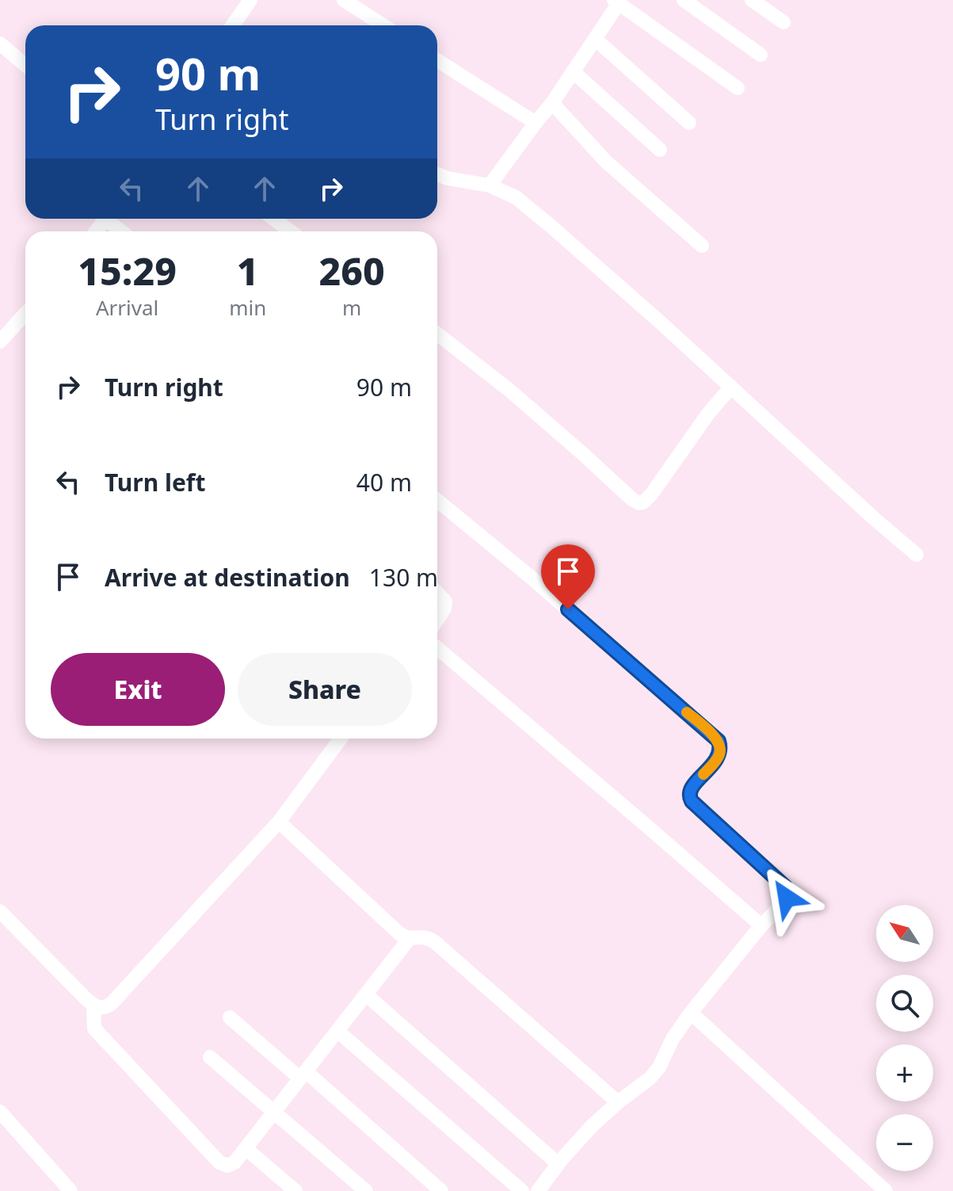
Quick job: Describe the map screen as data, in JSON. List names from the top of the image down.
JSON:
{
  "north": "top left",
  "page": {
    "turn": ["90 m", "Turn right"],
    "eta": [
      "15:29",
      "Arrival",
      "1",
      "min",
      "260",
      "m"
    ],
    "list": [
      {
        "name": "Turn right",
        "value": "90 m"
      },
      {
        "name": "Turn left",
        "value": "40 m"
      },
      {
        "name": "Arrive at destination",
        "value": "130 m"
      }
    ],
    "buttons": ["Exit", "Share"],
    "map_buttons": ["+", "−"]
  }
}
